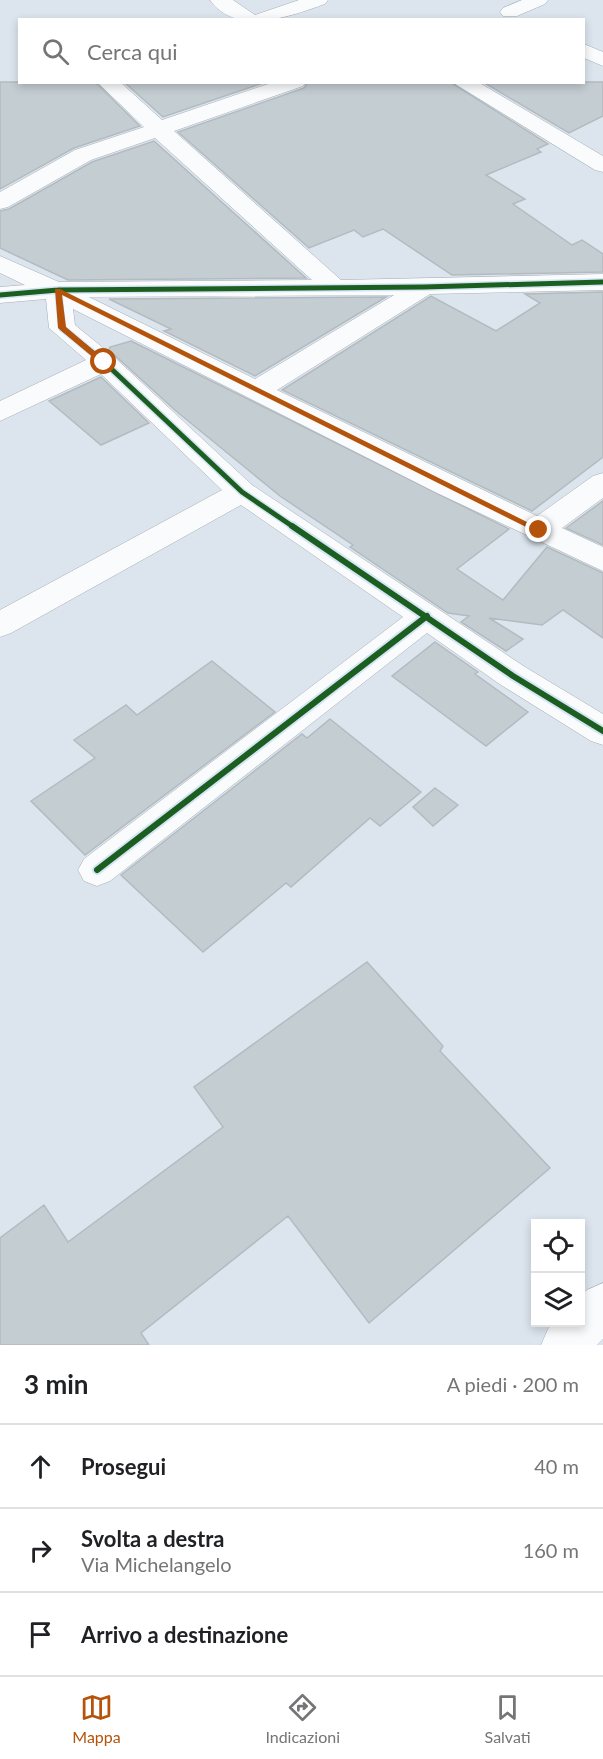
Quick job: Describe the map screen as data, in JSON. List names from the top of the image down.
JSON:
{
  "page": {
    "search": "Cerca qui",
    "heading": ["3 min", "A piedi · 200 m"],
    "list": [
      ["Prosegui", "40 m"],
      ["Svolta a destra", "Via Michelangelo", "160 m"],
      "Arrivo a destinazione"
    ],
    "nav": ["Mappa", "Indicazioni", "Salvati"]
  }
}
